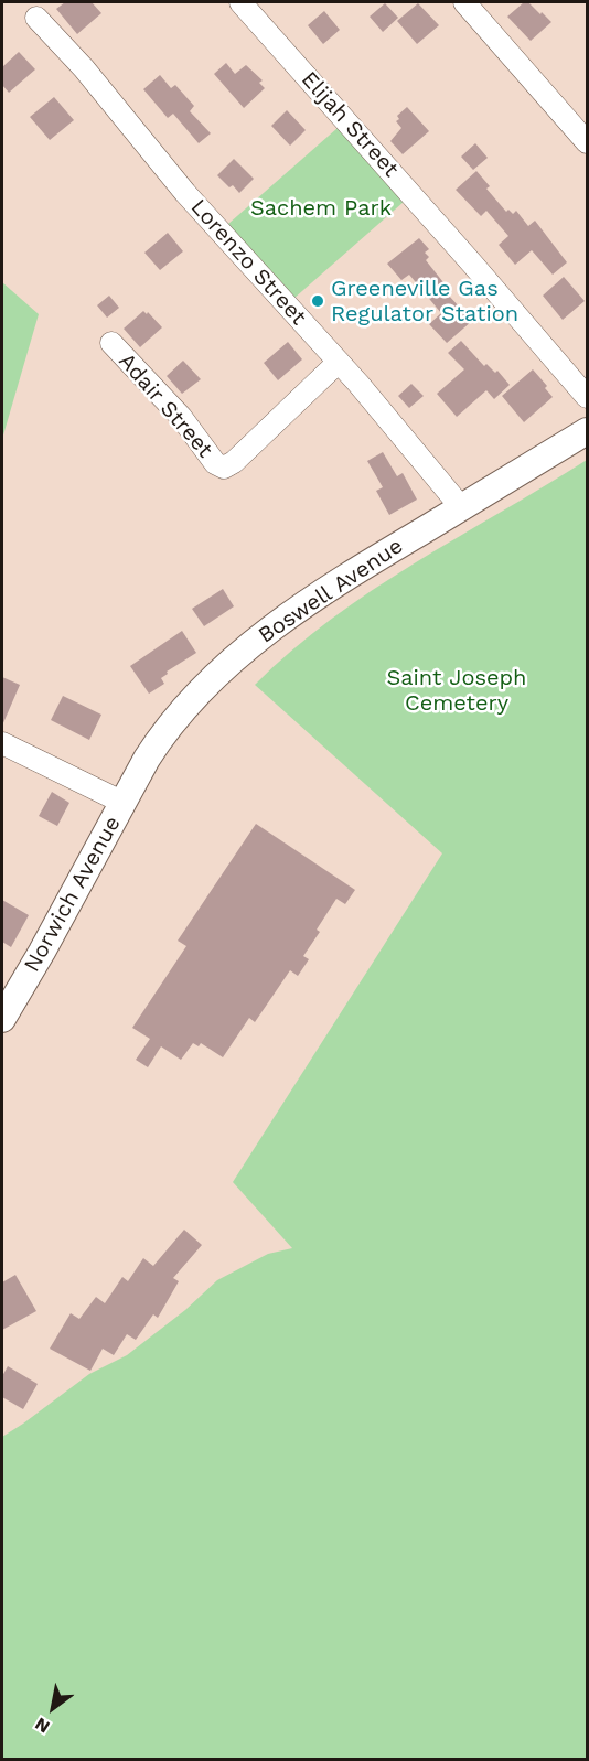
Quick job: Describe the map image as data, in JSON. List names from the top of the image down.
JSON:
{
  "streets": {
    "main road": ["Boswell Avenue", "Norwich Avenue"],
    "street": ["Elijah Street", "Lorenzo Street", "Adair Street"]
  },
  "crossings": [
    ["Lorenzo Street", "Adair Street"],
    ["Lorenzo Street", "Boswell Avenue"],
    ["Boswell Avenue", "Norwich Avenue"]
  ],
  "parks": ["Sachem Park", "Saint Joseph Cemetery"],
  "places": ["Greeneville Gas Regulator Station"],
  "north": "bottom left"
}
